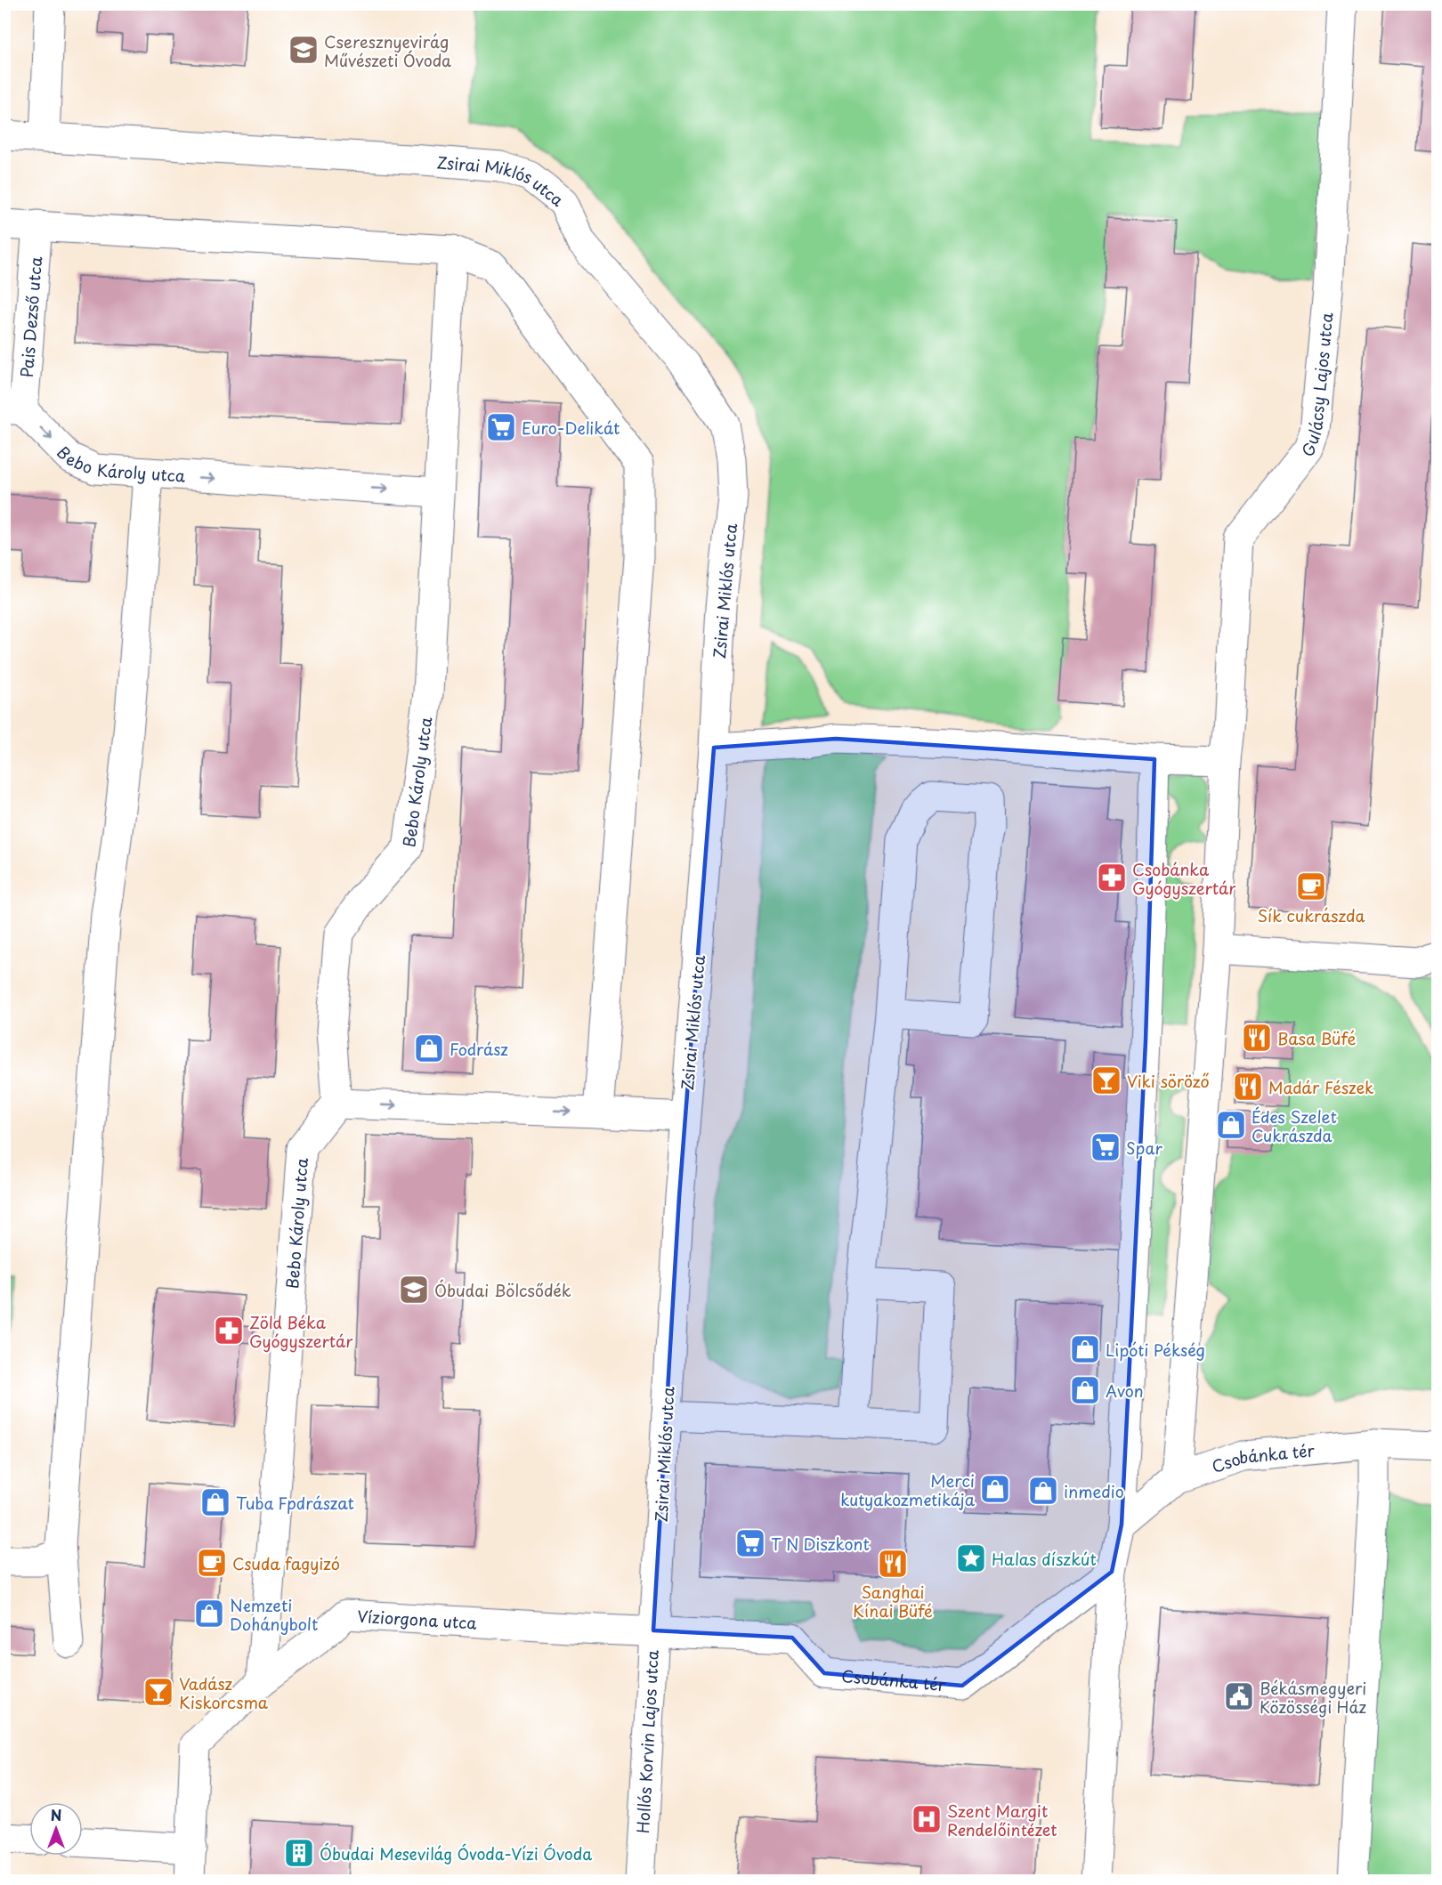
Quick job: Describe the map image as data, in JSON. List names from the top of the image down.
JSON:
{
  "streets": {
    "street": [
      "Zsirai Miklós utca",
      "Pais Dezső utca",
      "Gulácsy Lajos utca",
      "Bebo Károly utca",
      "Csobánka tér",
      "Víziorgona utca",
      "Hollós Korvin Lajos utca"
    ]
  },
  "crossings": [
    ["Zsirai Miklós utca", "Csobánka tér"],
    ["Zsirai Miklós utca", "Víziorgona utca"],
    ["Zsirai Miklós utca", "Hollós Korvin Lajos utca"],
    ["Pais Dezső utca", "Bebo Károly utca"],
    ["Gulácsy Lajos utca", "Csobánka tér"],
    ["Bebo Károly utca", "Víziorgona utca"],
    ["Csobánka tér", "Víziorgona utca"],
    ["Csobánka tér", "Hollós Korvin Lajos utca"],
    ["Víziorgona utca", "Hollós Korvin Lajos utca"]
  ],
  "places": {
    "school or university": ["Cseresznyevirág Művészeti Óvoda", "Óbudai Bölcsődék"],
    "supermarket": ["Euro-Delikát", "Spar", "T N Diszkont"],
    "pharmacy": ["Csobánka Gyógyszertár", "Zöld Béka Gyógyszertár"],
    "cafe": ["Sík cukrászda", "Csuda fagyizó"],
    "restaurant": ["Basa Büfé", "Madár Fészek", "Sanghai Kínai Büfé"],
    "shop": [
      "Fodrász",
      "Édes Szelet Cukrászda",
      "Lipóti Pékség",
      "Avon",
      "Merci kutyakozmetikája",
      "inmedio",
      "Tuba Fpdrászat",
      "Nemzeti Dohánybolt"
    ],
    "bar": ["Viki söröző", "Vadász Kiskorcsma"],
    "place": ["Halas díszkút"],
    "public building": ["Békásmegyeri Közösségi Ház"],
    "hospital": ["Szent Margit Rendelőintézet"],
    "building": ["Óbudai Mesevilág Óvoda-Vízi Óvoda"]
  },
  "north": "top"
}
